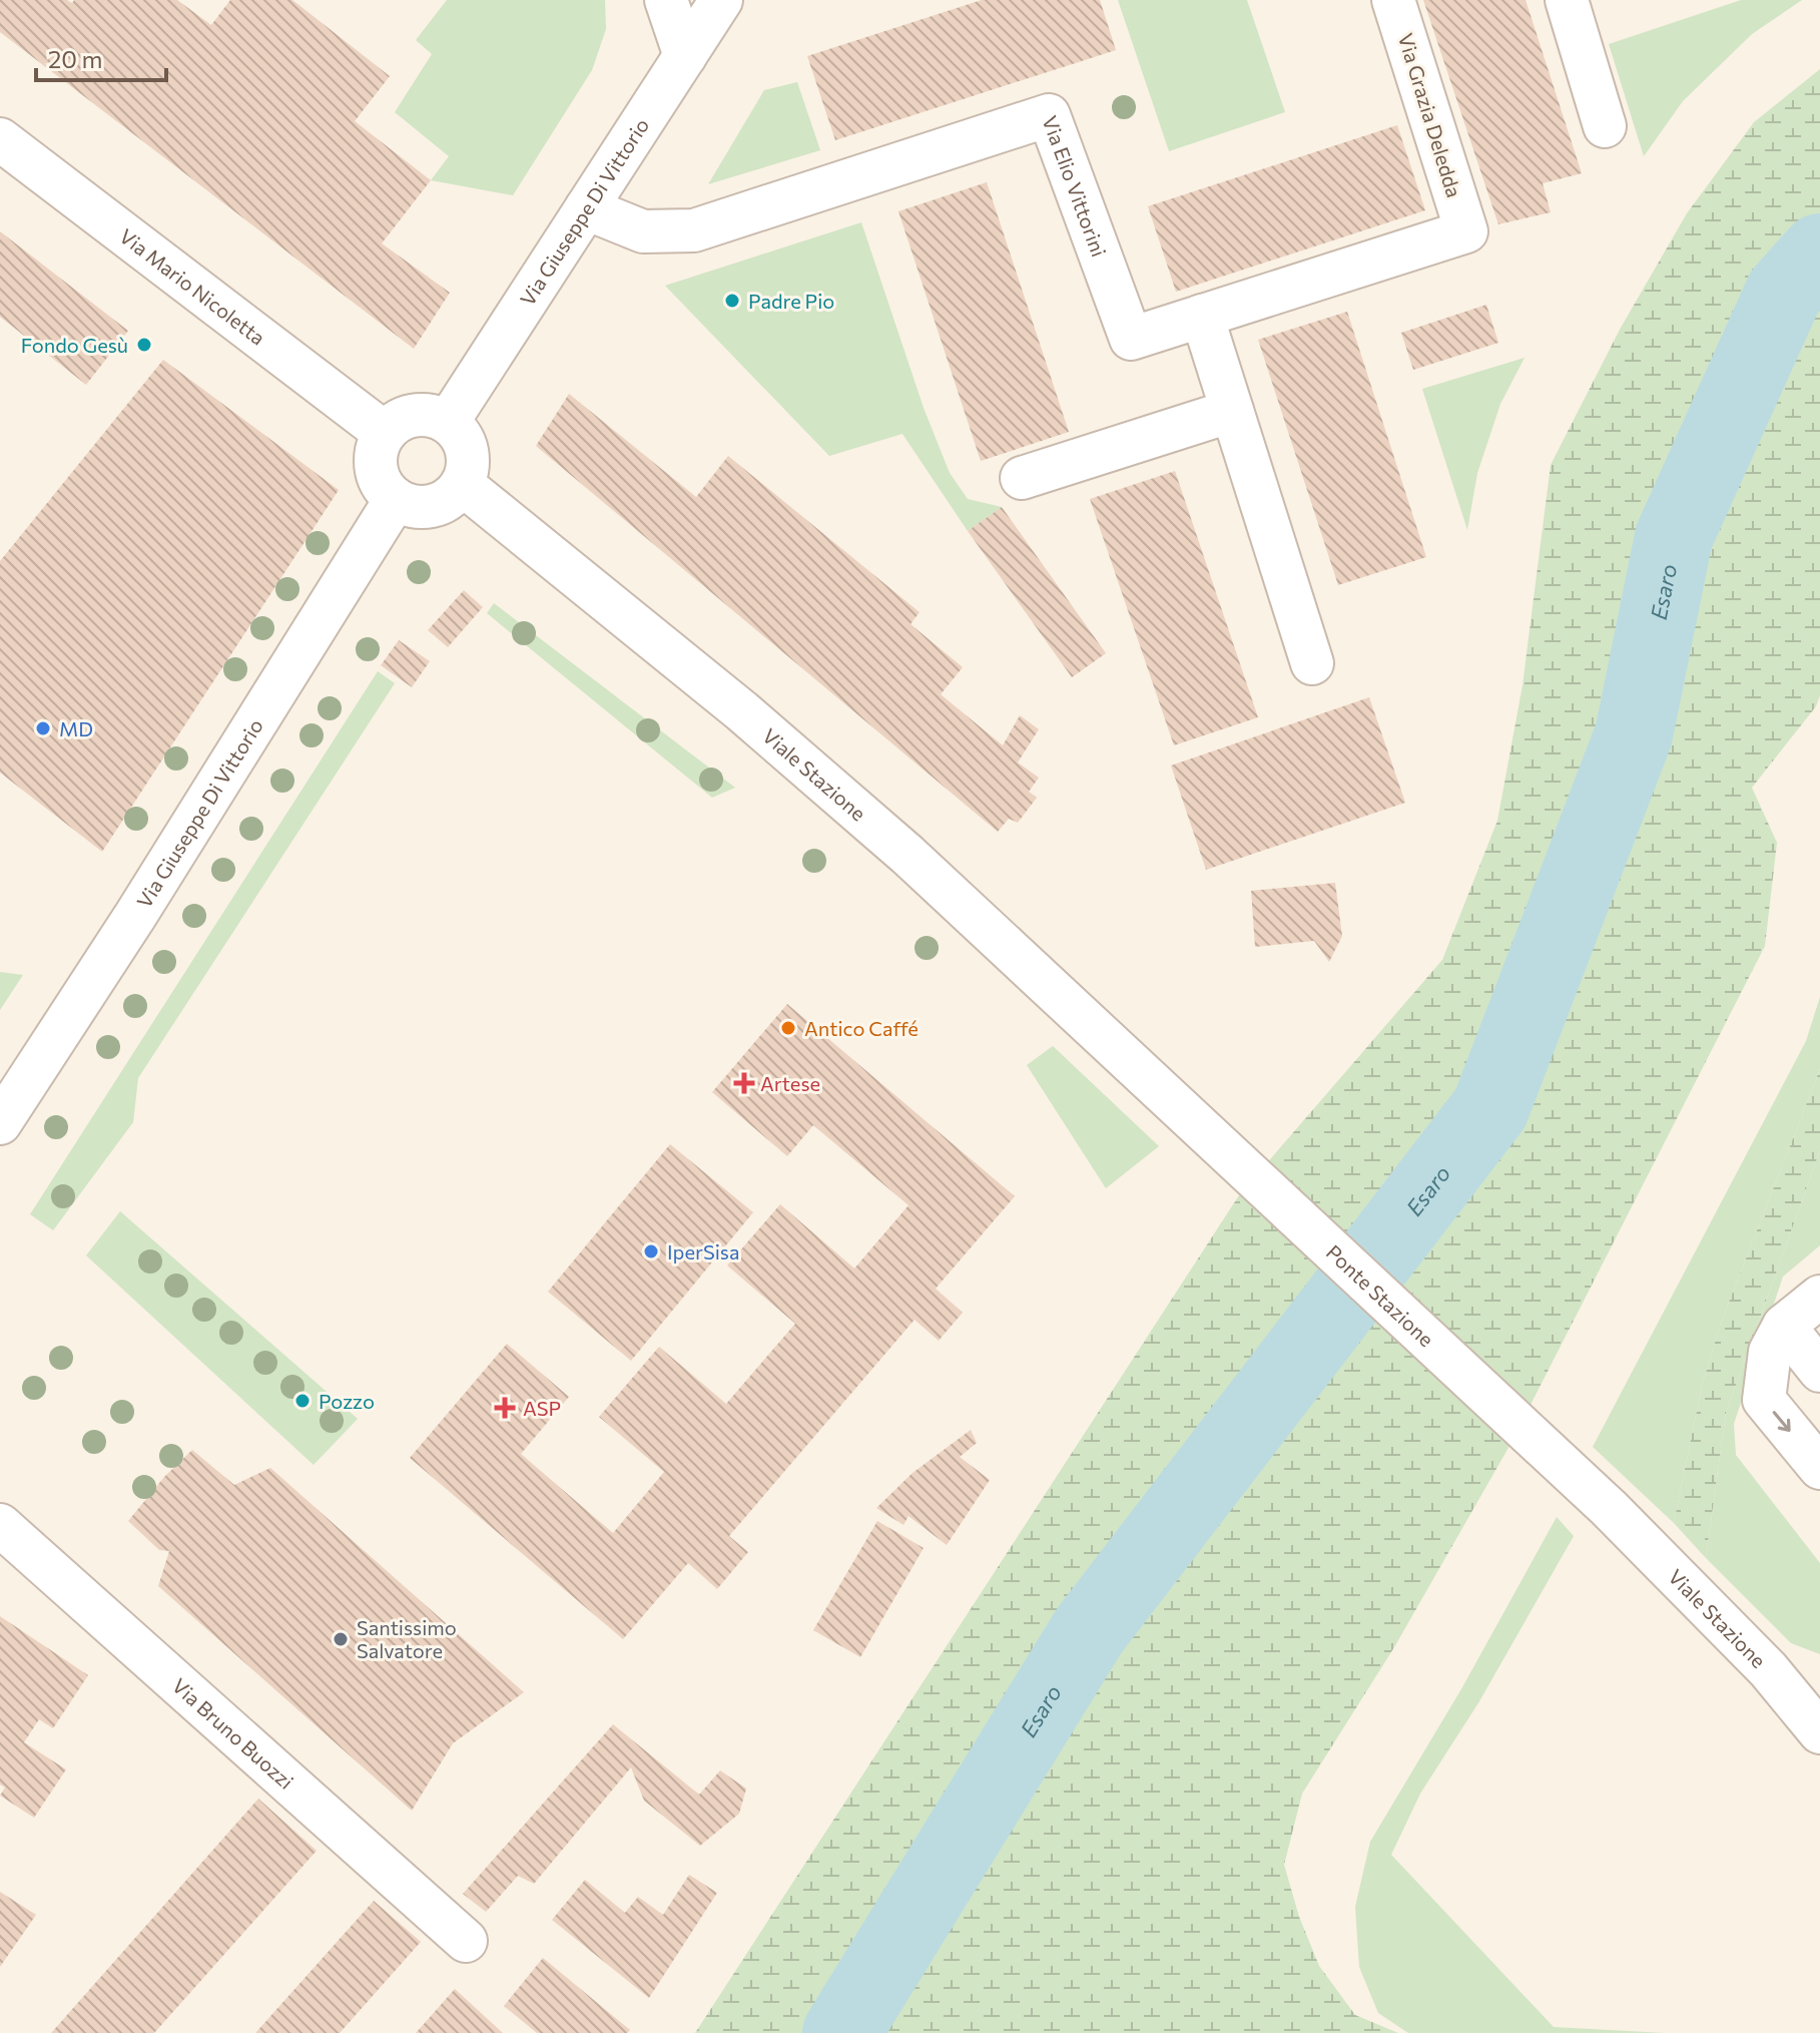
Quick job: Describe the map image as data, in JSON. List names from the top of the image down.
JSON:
{
  "streets": {
    "street": [
      "Via Grazia Deledda",
      "Via Elio Vittorini",
      "Via Giuseppe Di Vittorio",
      "Via Mario Nicoletta",
      "Viale Stazione",
      "Ponte Stazione",
      "Via Bruno Buozzi"
    ]
  },
  "crossings": [
    ["Via Grazia Deledda", "Via Elio Vittorini"],
    ["Via Elio Vittorini", "Via Giuseppe Di Vittorio"],
    ["Via Giuseppe Di Vittorio", "Via Mario Nicoletta"],
    ["Via Giuseppe Di Vittorio", "Viale Stazione"],
    ["Via Mario Nicoletta", "Viale Stazione"],
    ["Viale Stazione", "Ponte Stazione"]
  ],
  "water": ["Esaro"],
  "places": {
    "other": [
      "Padre Pio",
      "Fondo Gesù",
      "MD",
      "Antico Caffé",
      "IperSisa",
      "Pozzo",
      "Santissimo Salvatore"
    ],
    "health": ["Artese", "ASP"]
  },
  "scale_bar": "20 m"
}
